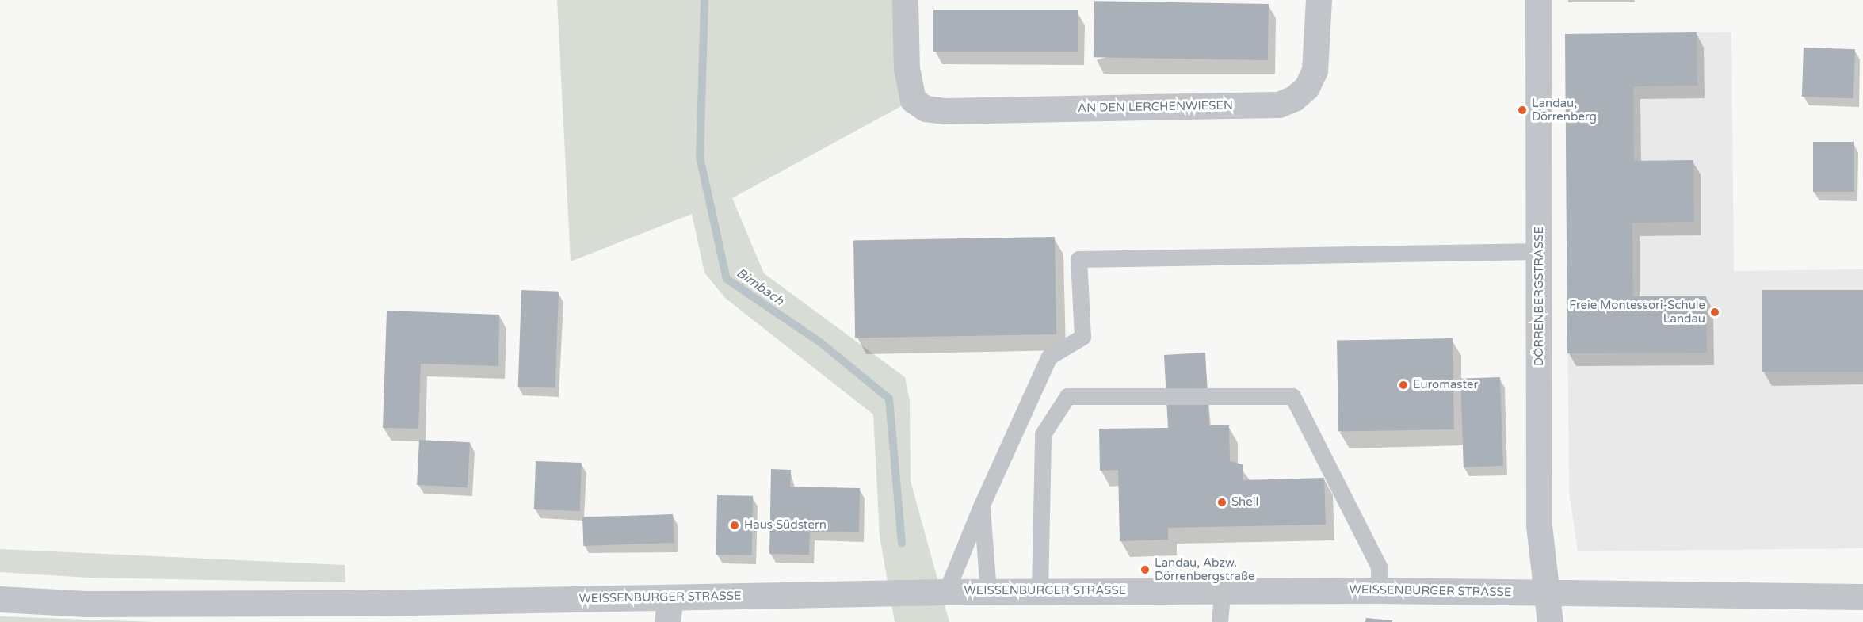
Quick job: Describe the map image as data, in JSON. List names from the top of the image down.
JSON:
{
  "streets": {
    "street": ["AN DEN LERCHENWIESEN", "DÖRRENBERGSTRASSE", "WEISSENBURGER STRASSE"]
  },
  "crossings": [
    ["DÖRRENBERGSTRASSE", "WEISSENBURGER STRASSE"]
  ],
  "water": ["Birnbach"],
  "places": [
    "Landau, Dörrenberg",
    "Freie Montessori-Schule Landau",
    "Euromaster",
    "Shell",
    "Haus Südstern",
    "Landau, Abzw. Dörrenbergstraße"
  ]
}
